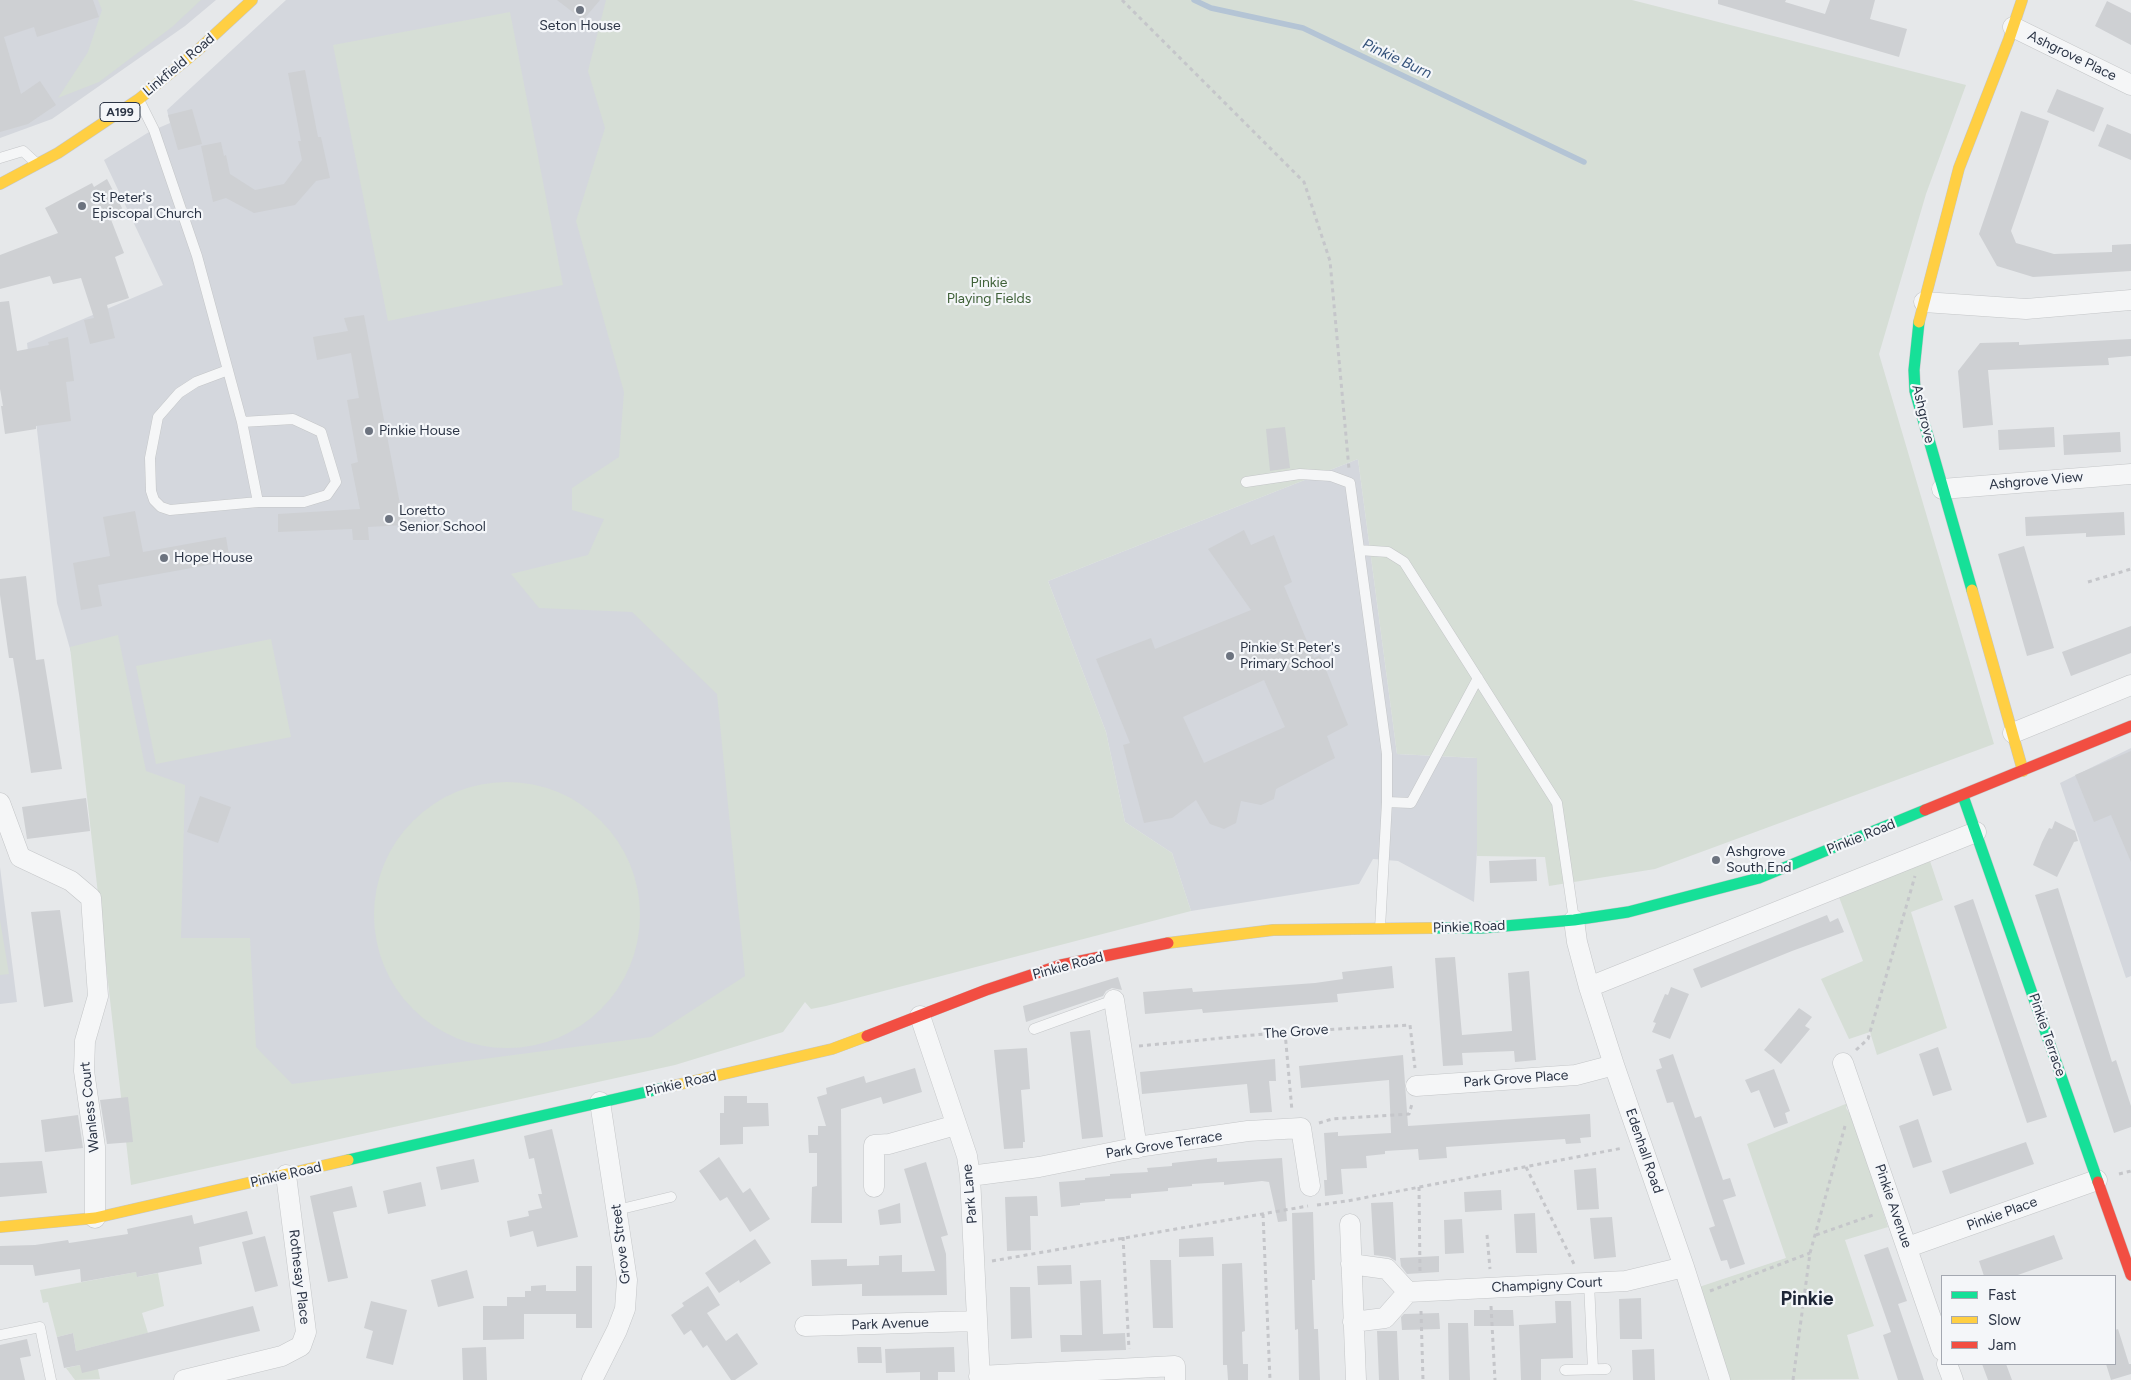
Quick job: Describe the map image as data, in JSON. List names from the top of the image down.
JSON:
{
  "streets": {
    "main road": [
      "Linkfield Road",
      "A199",
      "Ashgrove",
      "Pinkie Road",
      "Pinkie Terrace"
    ],
    "street": [
      "Ashgrove Place",
      "Ashgrove View",
      "Park Grove Place",
      "Wanless Court",
      "Park Grove Terrace",
      "Edenhall Road",
      "Park Lane",
      "Pinkie Avenue",
      "Pinkie Place",
      "Grove Street",
      "Rothesay Place",
      "Champigny Court",
      "Park Avenue"
    ],
    "path": ["The Grove"]
  },
  "crossings": [
    ["Ashgrove Place", "Ashgrove"],
    ["Ashgrove", "Ashgrove View"],
    ["Ashgrove", "Pinkie Road"],
    ["Pinkie Road", "Pinkie Terrace"],
    ["Pinkie Road", "Wanless Court"],
    ["Pinkie Road", "Edenhall Road"],
    ["Pinkie Road", "Park Lane"],
    ["Pinkie Road", "Grove Street"],
    ["Pinkie Road", "Rothesay Place"],
    ["The Grove", "Park Grove Place"],
    ["Pinkie Terrace", "Pinkie Place"],
    ["Park Grove Place", "Edenhall Road"],
    ["Park Grove Terrace", "Park Lane"],
    ["Edenhall Road", "Champigny Court"],
    ["Park Lane", "Park Avenue"],
    ["Pinkie Avenue", "Pinkie Place"]
  ],
  "districts": ["Pinkie"],
  "water": ["Pinkie Burn"],
  "parks": ["Pinkie Playing Fields"],
  "places": [
    "Seton House",
    "St Peter's Episcopal Church",
    "Pinkie House",
    "Loretto Senior School",
    "Hope House",
    "Pinkie St Peter's Primary School",
    "Ashgrove South End"
  ],
  "legend": ["Fast", "Slow", "Jam"]
}
